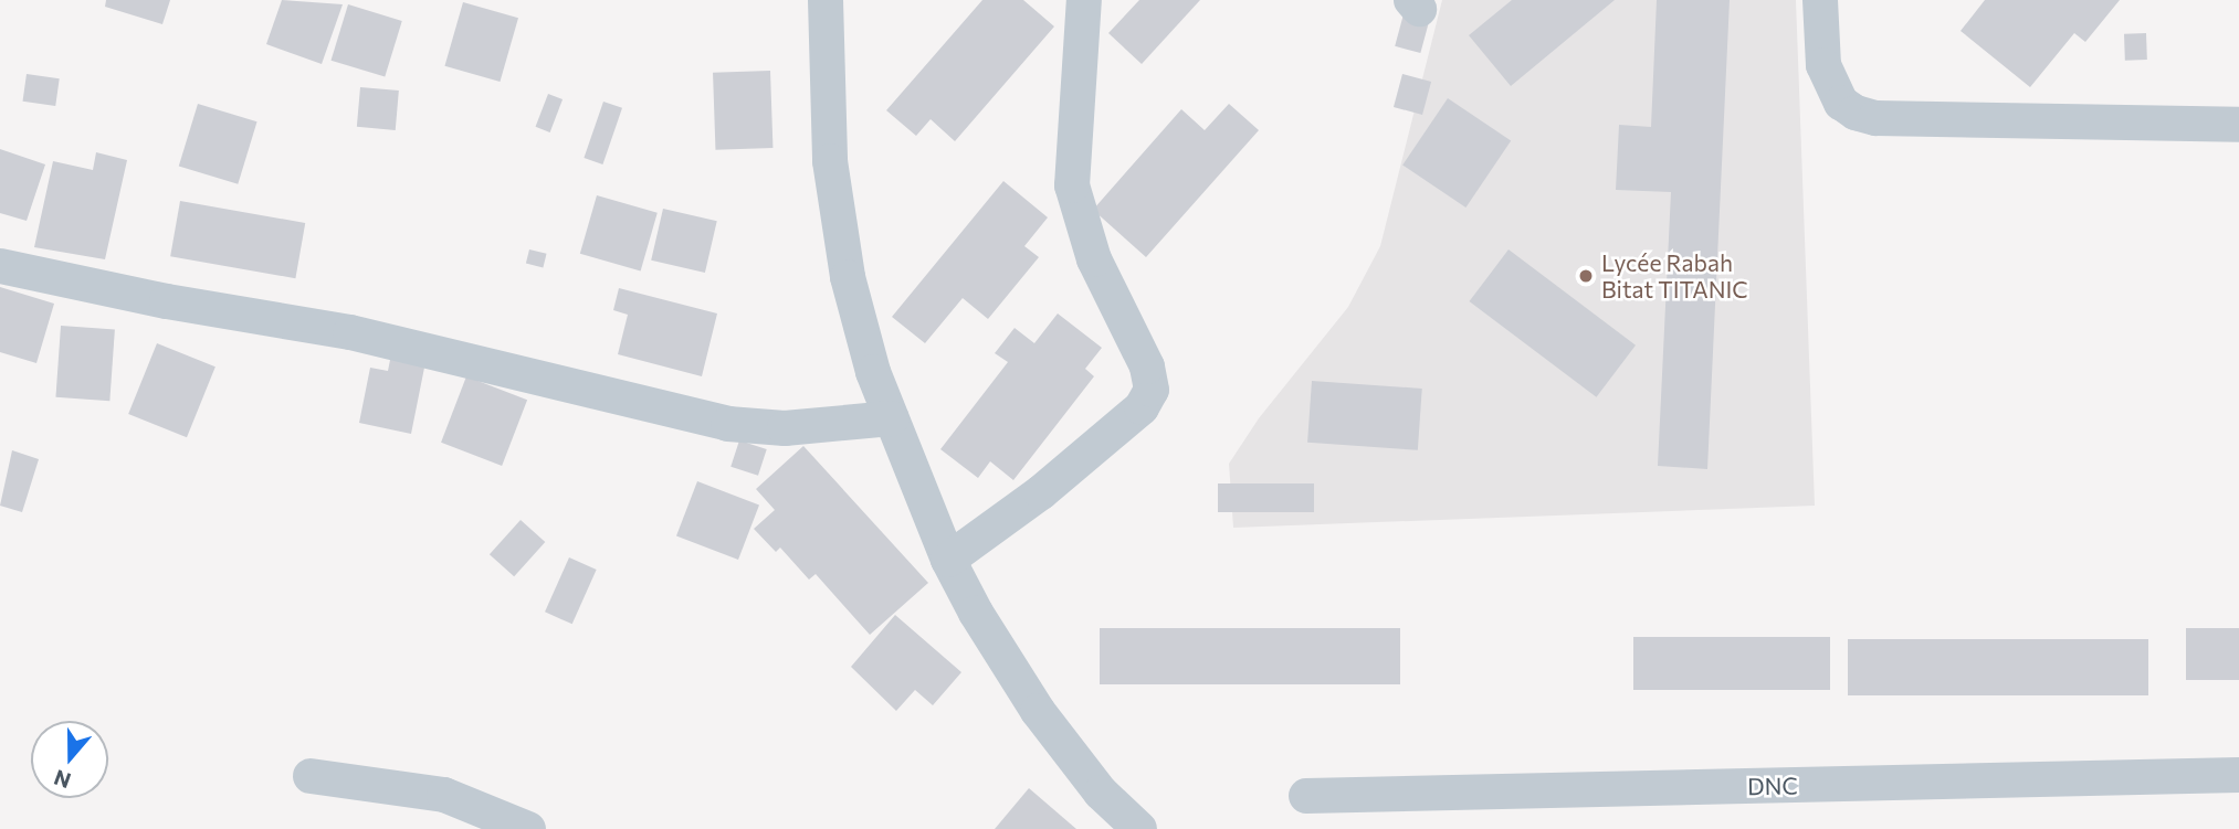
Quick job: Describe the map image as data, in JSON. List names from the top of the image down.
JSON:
{
  "streets": {
    "street": ["DNC"]
  },
  "places": ["Lycée Rabah Bitat TITANIC"],
  "north": "bottom"
}
